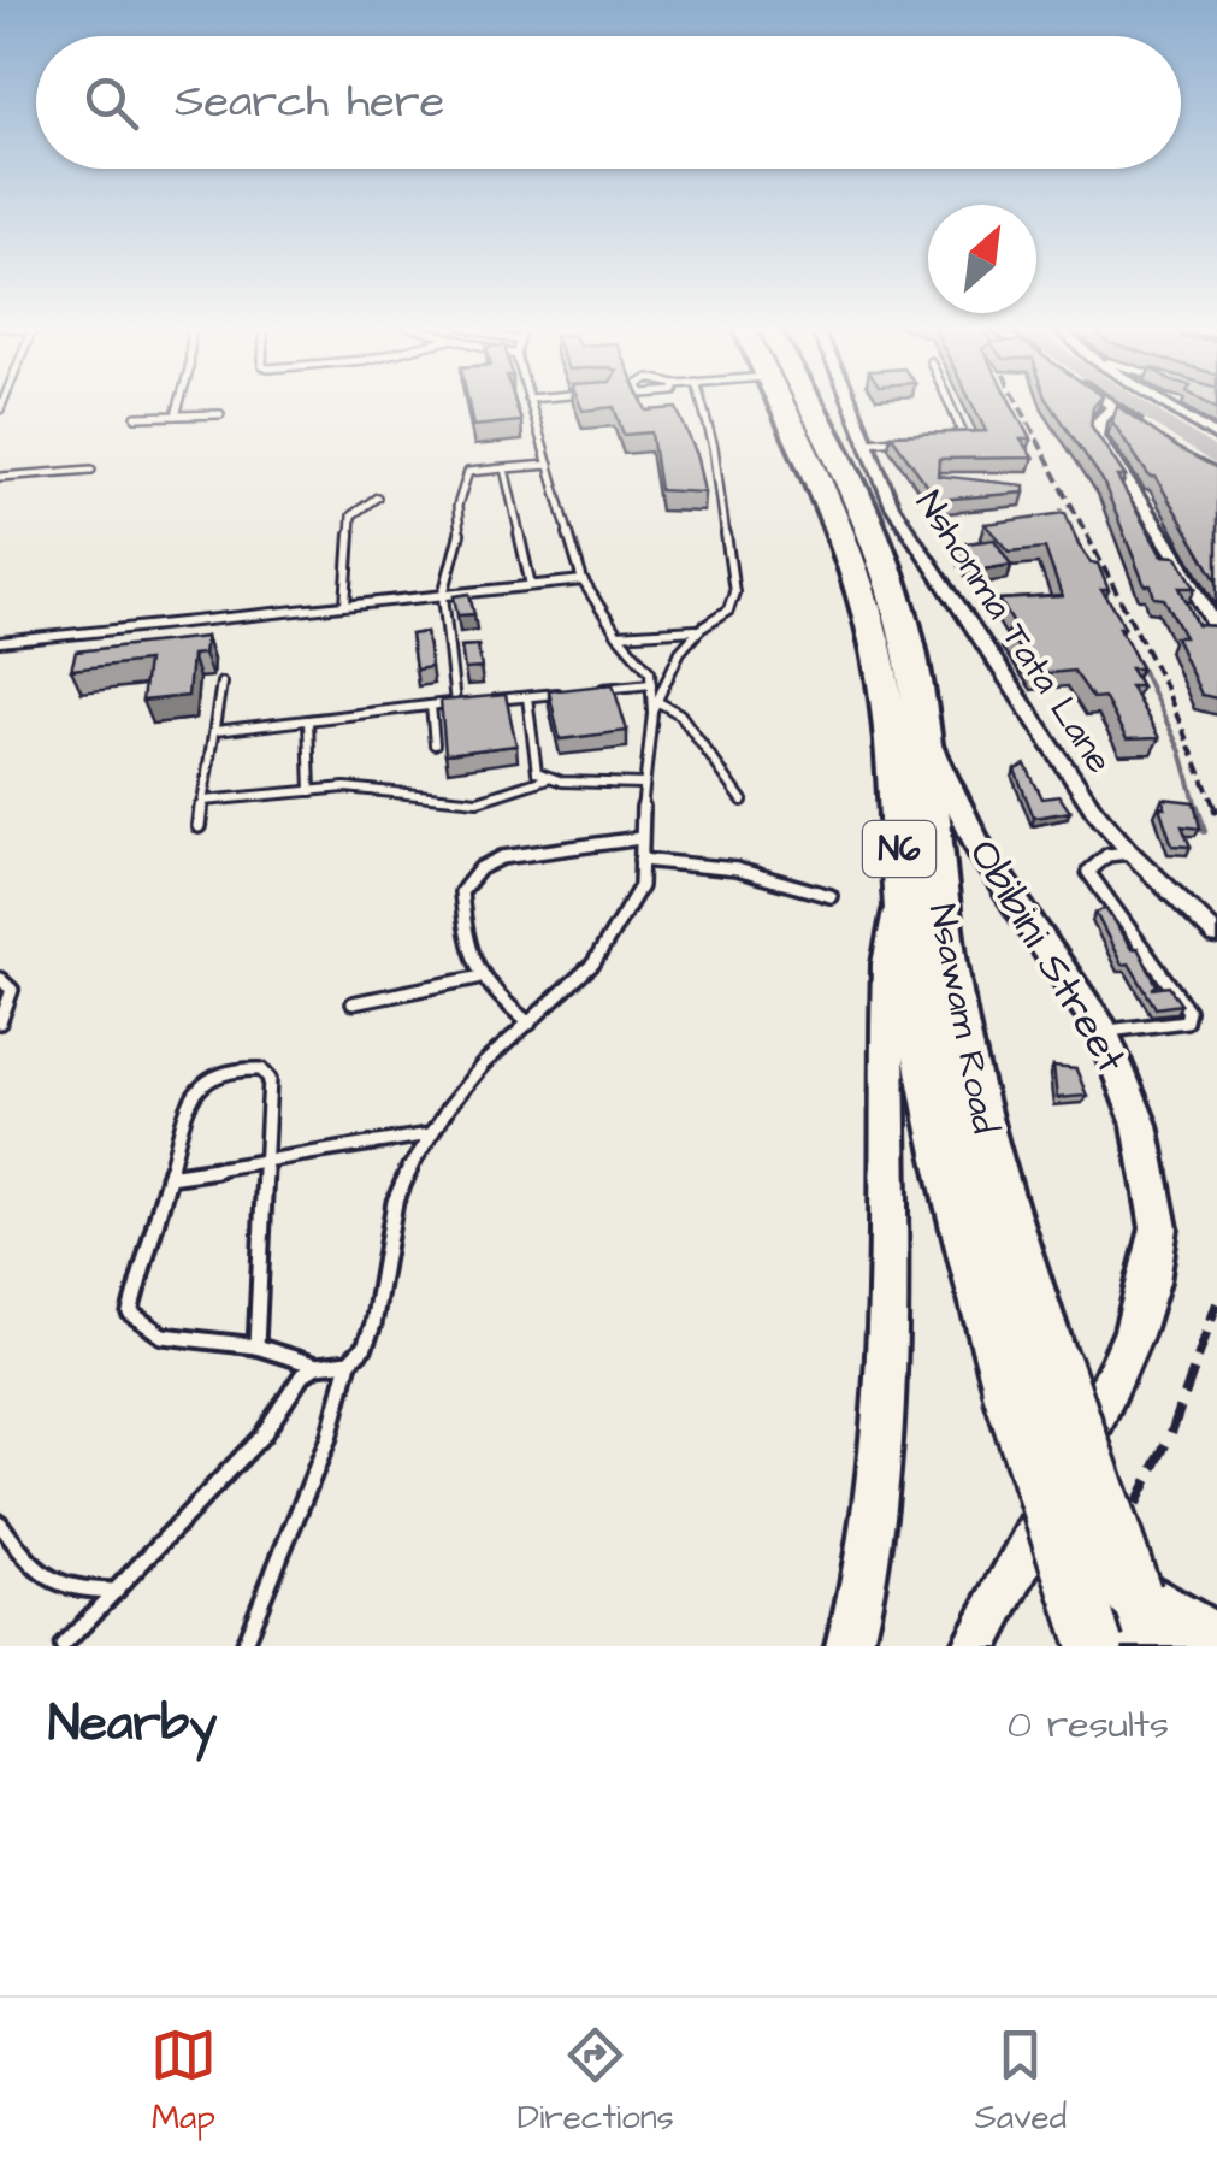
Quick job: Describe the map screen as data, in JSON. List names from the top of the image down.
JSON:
{
  "streets": {
    "highway": ["N6", "Nsawam Road"],
    "street": ["Nshonma Tata Lane", "Obibini Street"]
  },
  "crossings": [
    ["Obibini Street", "Nsawam Road"]
  ],
  "north": "top right",
  "page": {
    "search": "Search here",
    "heading": ["Nearby", "0 results"],
    "nav": ["Map", "Directions", "Saved"]
  }
}
